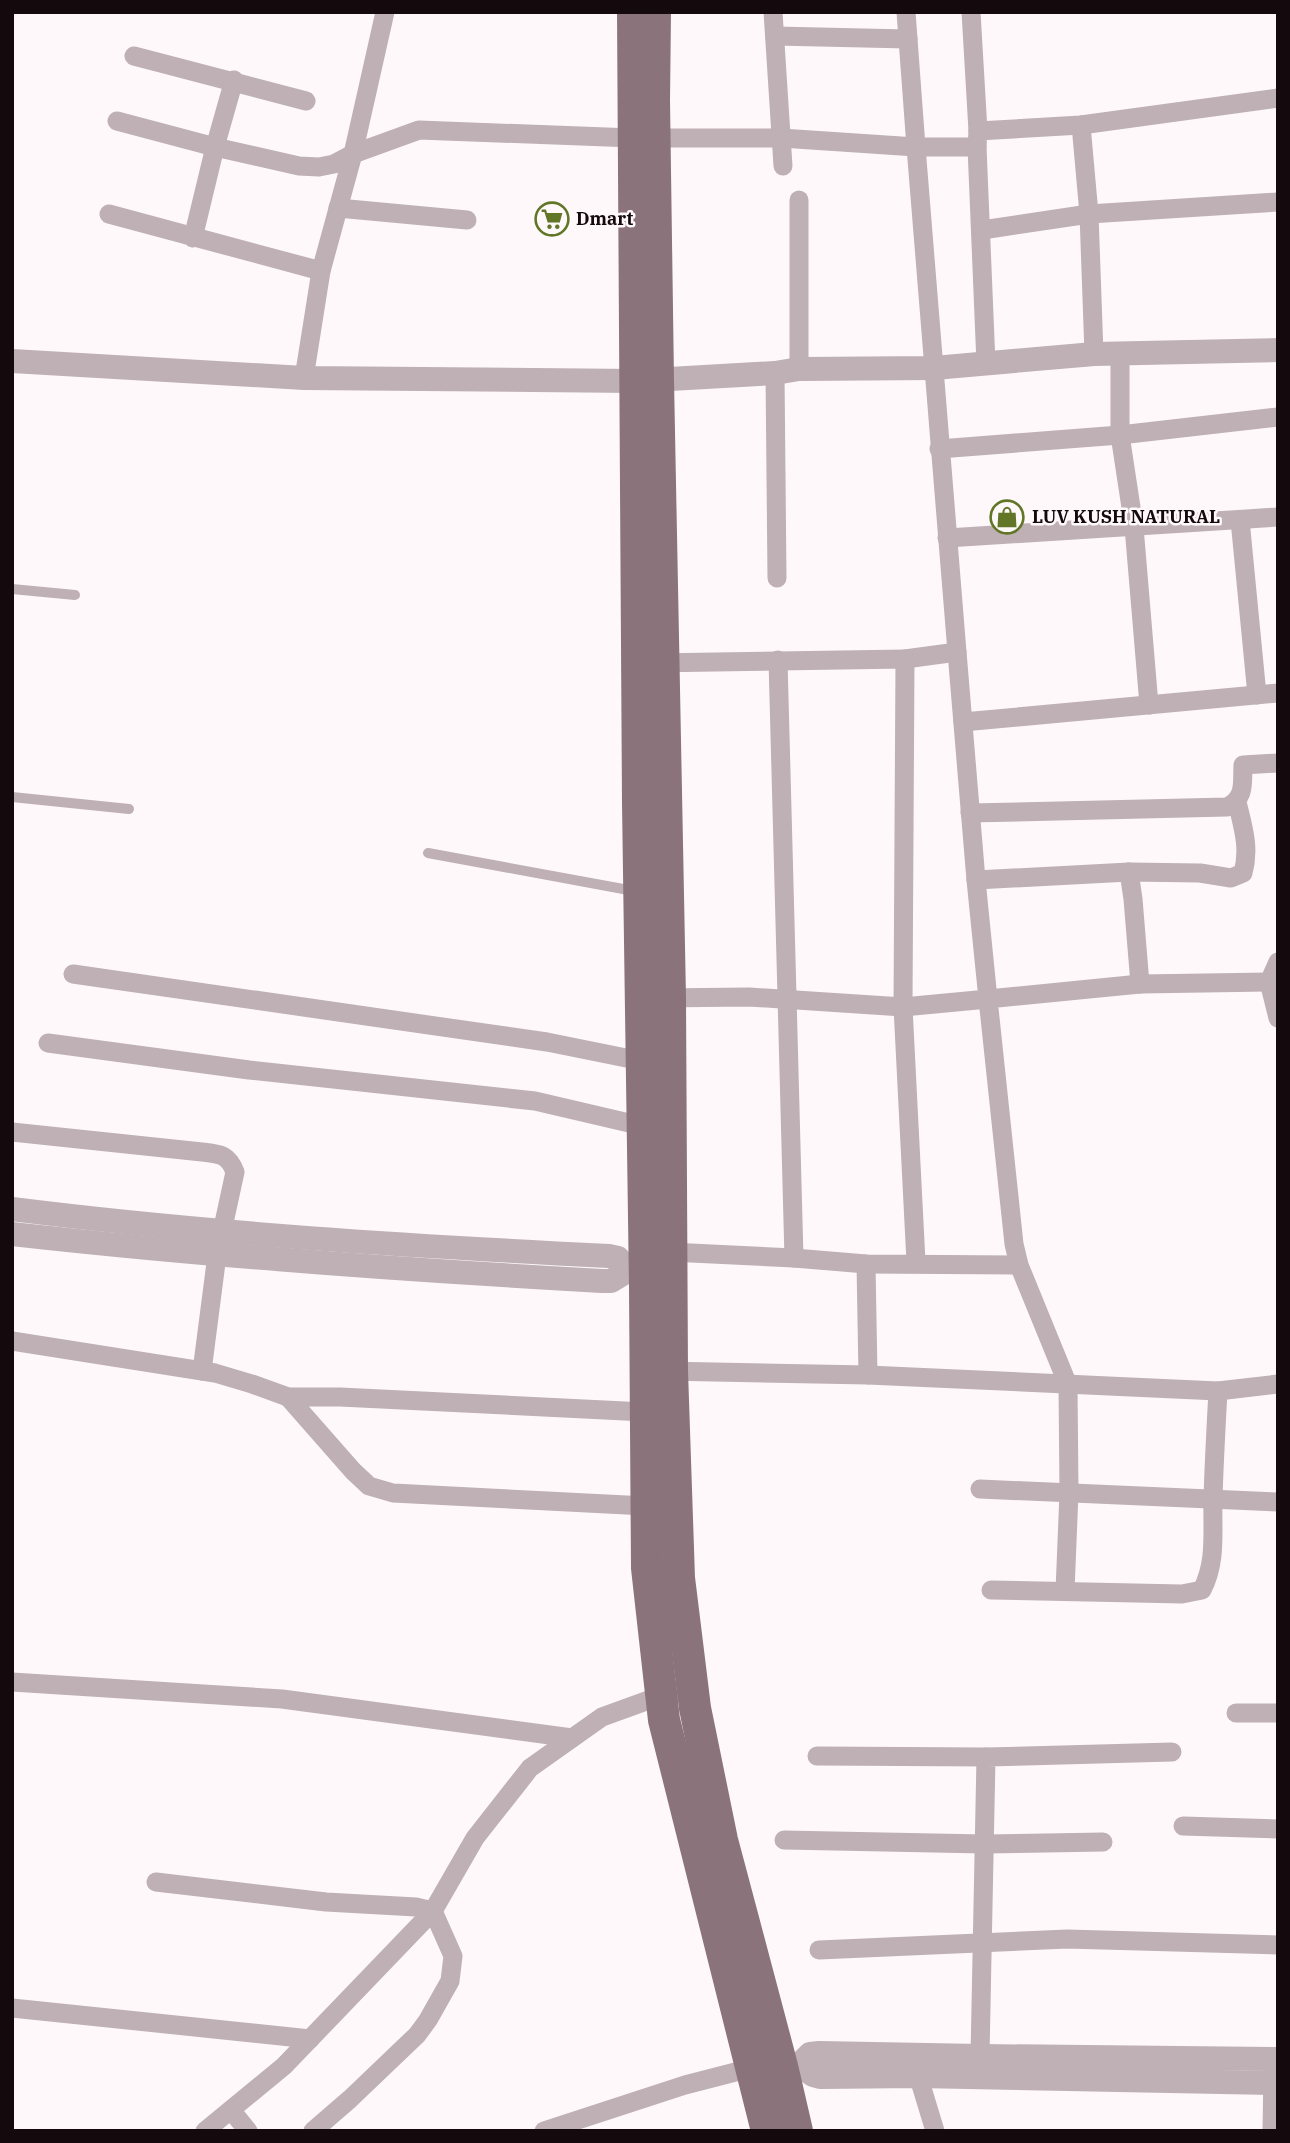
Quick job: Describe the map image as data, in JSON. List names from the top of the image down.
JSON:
{
  "places": {
    "supermarket": ["Dmart"],
    "shop": ["LUV KUSH NATURAL"]
  }
}
